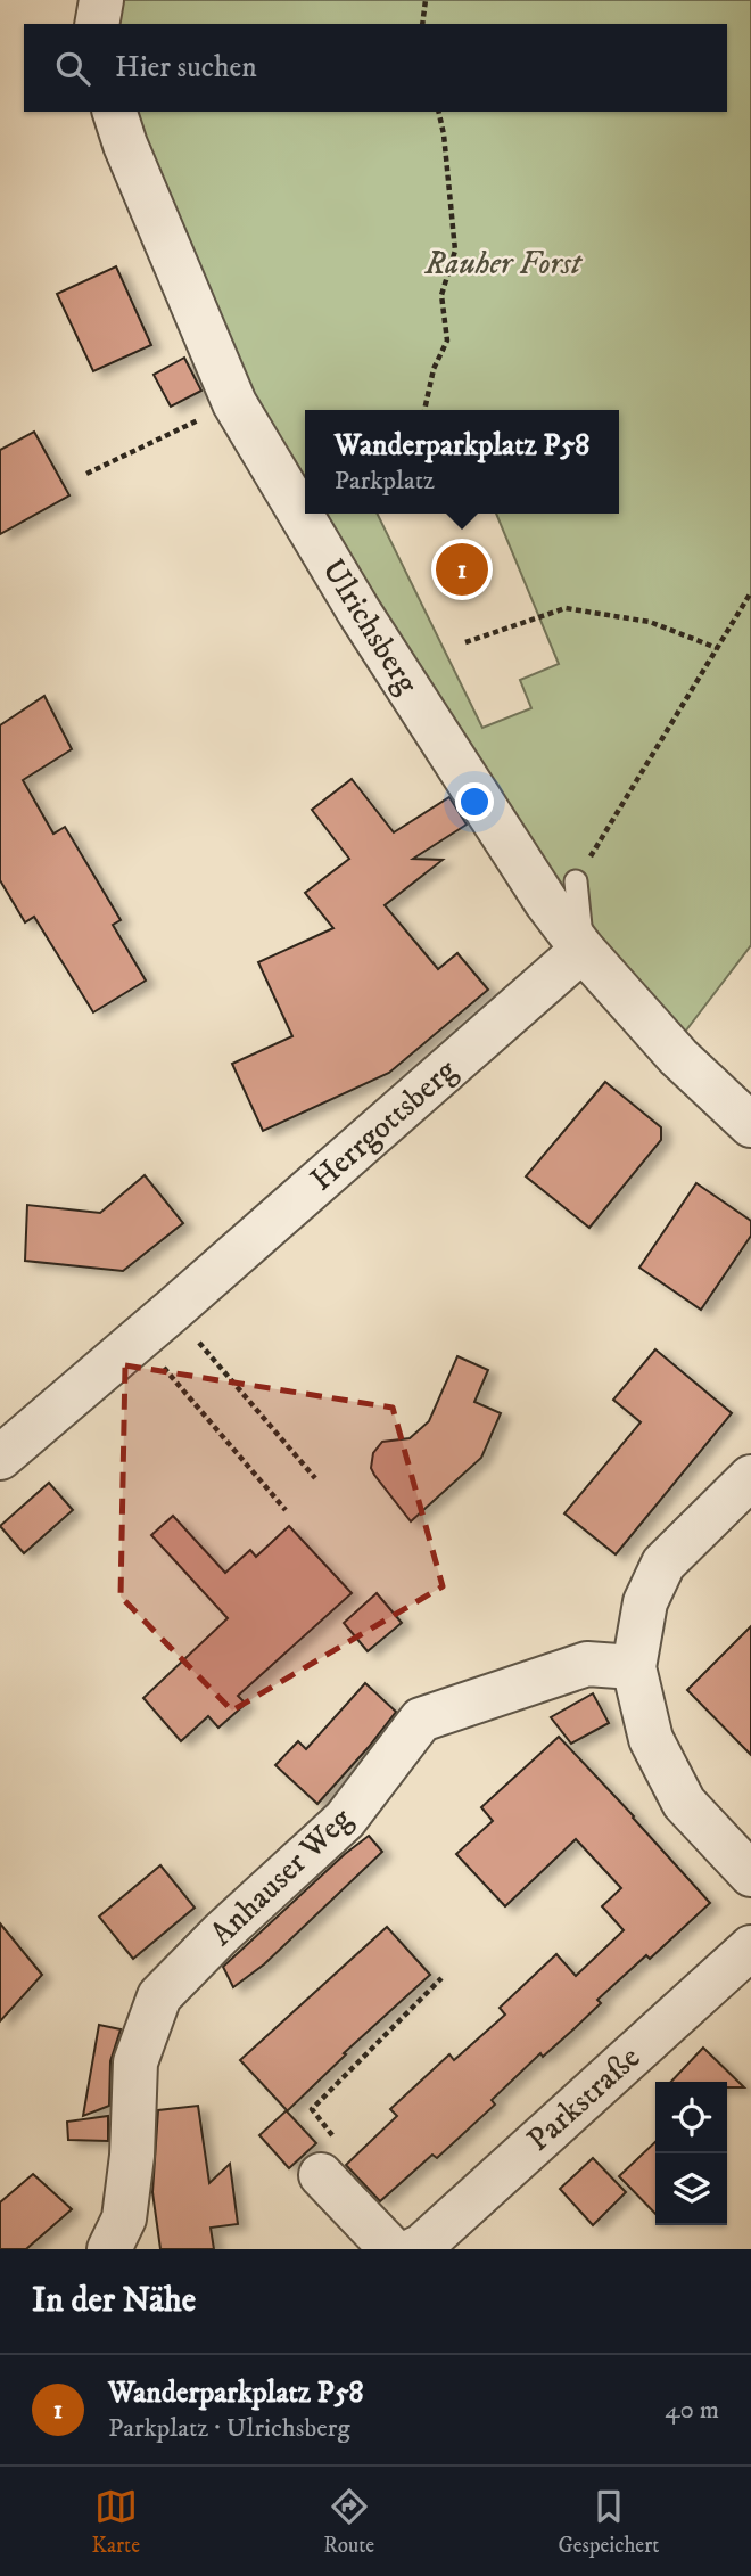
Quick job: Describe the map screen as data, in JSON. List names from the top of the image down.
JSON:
{
  "streets": {
    "street": [
      "Ulrichsberg",
      "Herrgottsberg",
      "Anhauser Weg",
      "Parkstraße"
    ]
  },
  "crossings": [
    ["Ulrichsberg", "Herrgottsberg"]
  ],
  "parks": ["Rauher Forst"],
  "page": {
    "search": "Hier suchen",
    "popup": ["Wanderparkplatz P58", "Parkplatz"],
    "pins": "1",
    "heading": "In der Nähe",
    "list": [
      {
        "mark": "1",
        "name": "Wanderparkplatz P58",
        "note": "Parkplatz · Ulrichsberg",
        "value": "40 m"
      }
    ],
    "nav": ["Karte", "Route", "Gespeichert"]
  }
}
